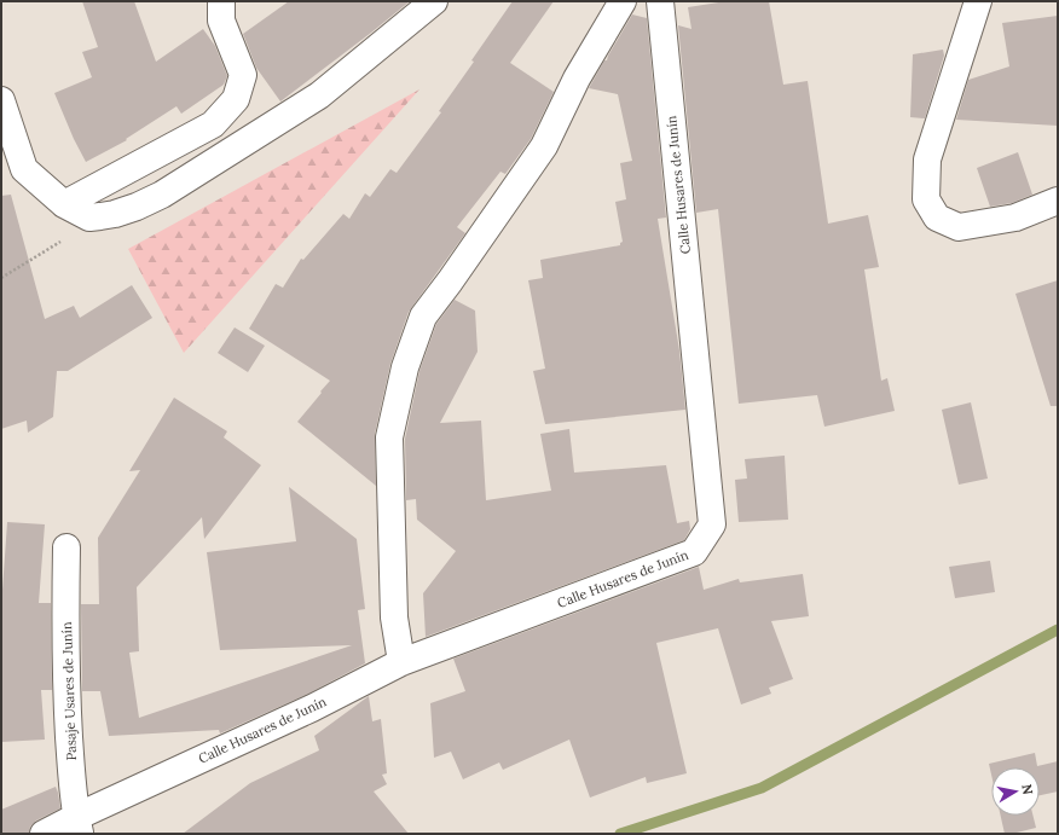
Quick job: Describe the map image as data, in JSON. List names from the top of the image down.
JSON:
{
  "streets": {
    "street": ["Calle Husares de Junín", "Pasaje Usares de Junín"]
  },
  "crossings": [
    ["Calle Husares de Junín", "Pasaje Usares de Junín"]
  ],
  "north": "right"
}
